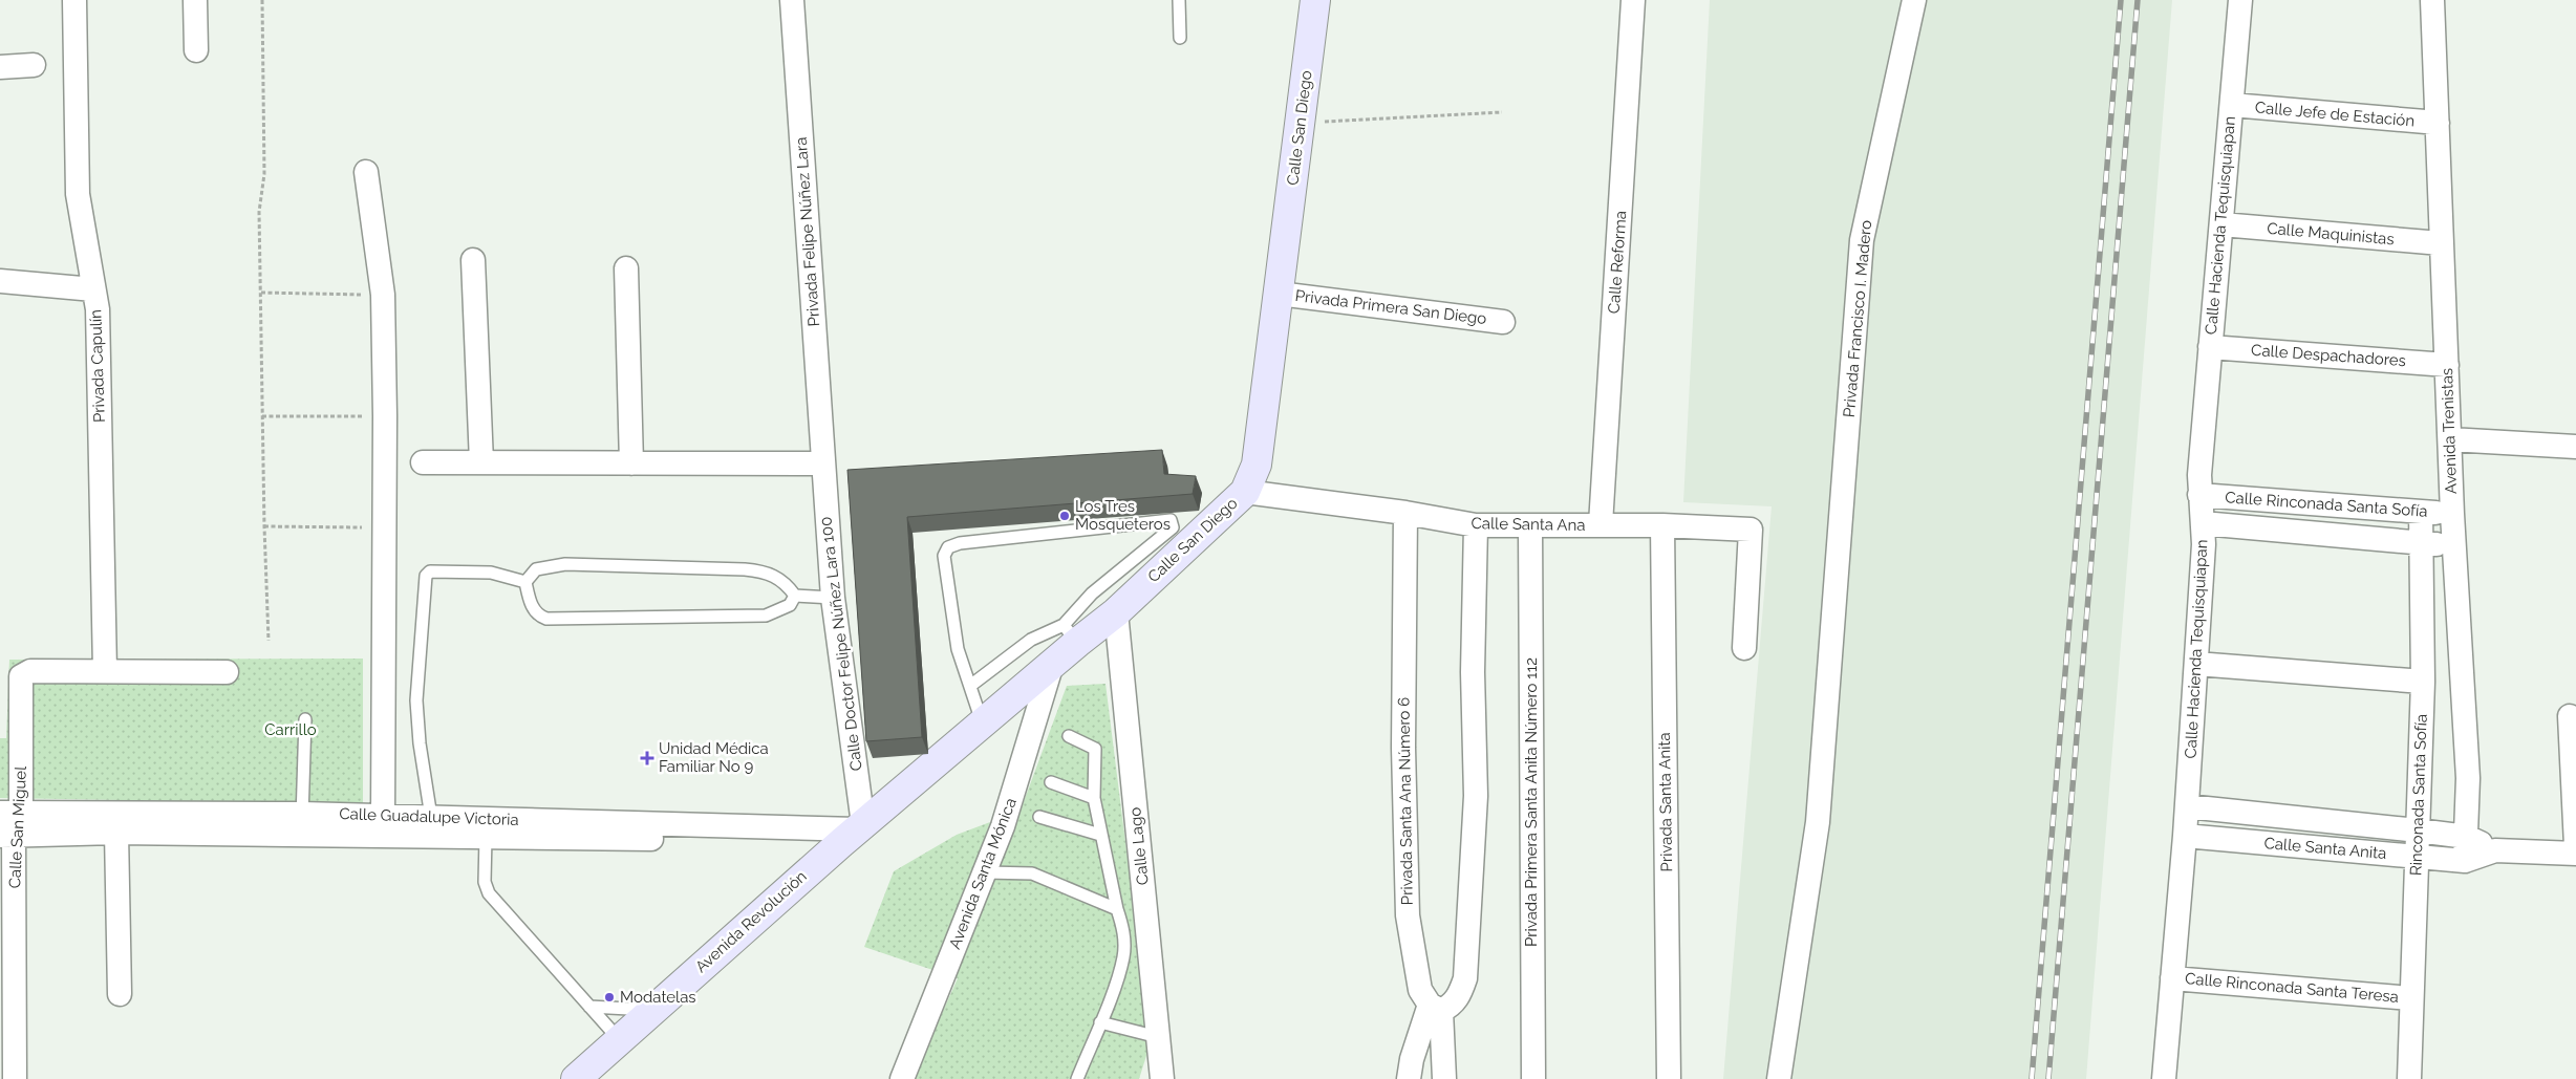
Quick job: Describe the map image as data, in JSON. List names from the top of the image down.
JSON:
{
  "streets": {
    "main road": ["Calle San Diego", "Avenida Revolución"],
    "street": [
      "Calle Jefe de Estación",
      "Calle Hacienda Tequisquiapan",
      "Privada Felipe Núñez Lara",
      "Calle Maquinistas",
      "Calle Reforma",
      "Privada Primera San Diego",
      "Privada Francisco I. Madero",
      "Calle Despachadores",
      "Privada Capulín",
      "Avenida Trenistas",
      "Calle Rinconada Santa Sofía",
      "Calle Santa Ana",
      "Calle Doctor Felipe Núñez Lara 100",
      "Rinconada Santa Sofía",
      "Privada Santa Ana Número 6",
      "Privada Primera Santa Anita Número 112",
      "Privada Santa Anita",
      "Calle Guadalupe Victoria",
      "Calle San Miguel",
      "Calle Lago",
      "Calle Santa Anita",
      "Avenida Santa Mónica",
      "Calle Rinconada Santa Teresa"
    ]
  },
  "crossings": [
    ["Calle Jefe de Estación", "Calle Hacienda Tequisquiapan"],
    ["Calle Jefe de Estación", "Avenida Trenistas"],
    ["Calle San Diego", "Privada Primera San Diego"],
    ["Calle San Diego", "Calle Santa Ana"],
    ["Calle San Diego", "Calle Doctor Felipe Núñez Lara 100"],
    ["Calle San Diego", "Calle Guadalupe Victoria"],
    ["Calle San Diego", "Calle Lago"],
    ["Calle San Diego", "Avenida Santa Mónica"],
    ["Calle San Diego", "Avenida Revolución"],
    ["Calle Hacienda Tequisquiapan", "Calle Maquinistas"],
    ["Calle Hacienda Tequisquiapan", "Calle Despachadores"],
    ["Calle Hacienda Tequisquiapan", "Calle Rinconada Santa Sofía"],
    ["Calle Hacienda Tequisquiapan", "Calle Santa Anita"],
    ["Calle Hacienda Tequisquiapan", "Calle Rinconada Santa Teresa"],
    ["Privada Felipe Núñez Lara", "Calle Doctor Felipe Núñez Lara 100"],
    ["Calle Maquinistas", "Avenida Trenistas"],
    ["Calle Reforma", "Calle Santa Ana"],
    ["Calle Despachadores", "Avenida Trenistas"],
    ["Privada Capulín", "Calle San Miguel"],
    ["Avenida Trenistas", "Calle Rinconada Santa Sofía"],
    ["Avenida Trenistas", "Calle Santa Anita"],
    ["Calle Rinconada Santa Sofía", "Rinconada Santa Sofía"],
    ["Calle Santa Ana", "Privada Santa Ana Número 6"],
    ["Calle Santa Ana", "Privada Primera Santa Anita Número 112"],
    ["Calle Santa Ana", "Privada Santa Anita"],
    ["Calle Doctor Felipe Núñez Lara 100", "Calle Guadalupe Victoria"],
    ["Calle Doctor Felipe Núñez Lara 100", "Avenida Revolución"],
    ["Rinconada Santa Sofía", "Calle Santa Anita"],
    ["Rinconada Santa Sofía", "Calle Rinconada Santa Teresa"],
    ["Calle Guadalupe Victoria", "Calle San Miguel"],
    ["Calle Guadalupe Victoria", "Avenida Revolución"]
  ],
  "parks": ["Carrillo"],
  "places": {
    "other": ["Los Tres Mosqueteros", "Modatelas"],
    "health": ["Unidad Médica Familiar No 9"]
  }
}
